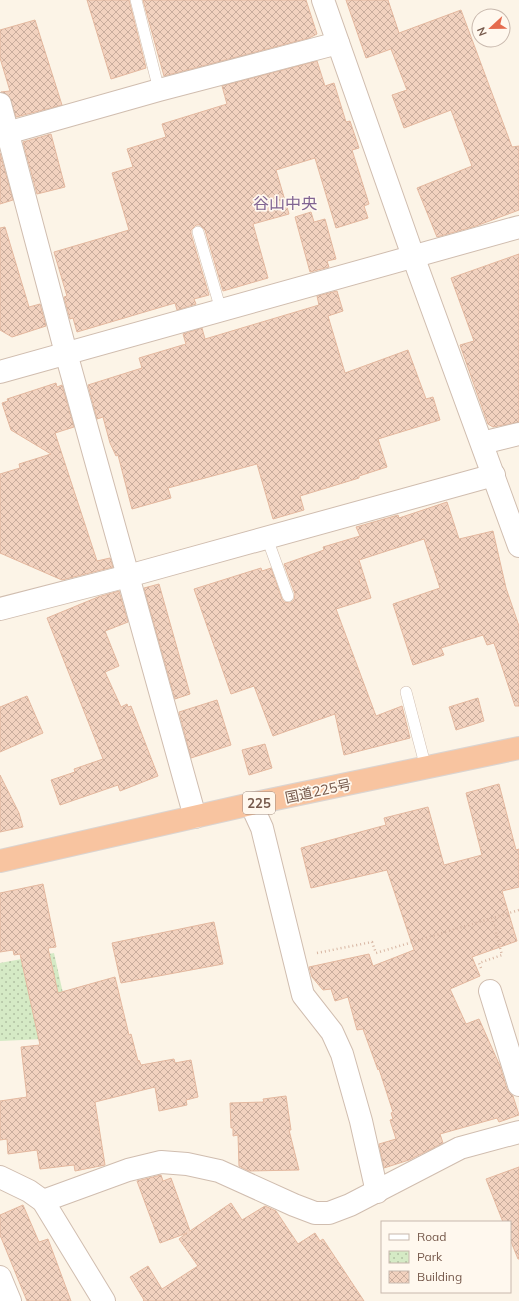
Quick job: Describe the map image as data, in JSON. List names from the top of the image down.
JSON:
{
  "streets": {
    "highway": ["国道225号", "225"]
  },
  "districts": ["谷山中央"],
  "legend": ["Road", "Park", "Building"],
  "north": "left"
}
